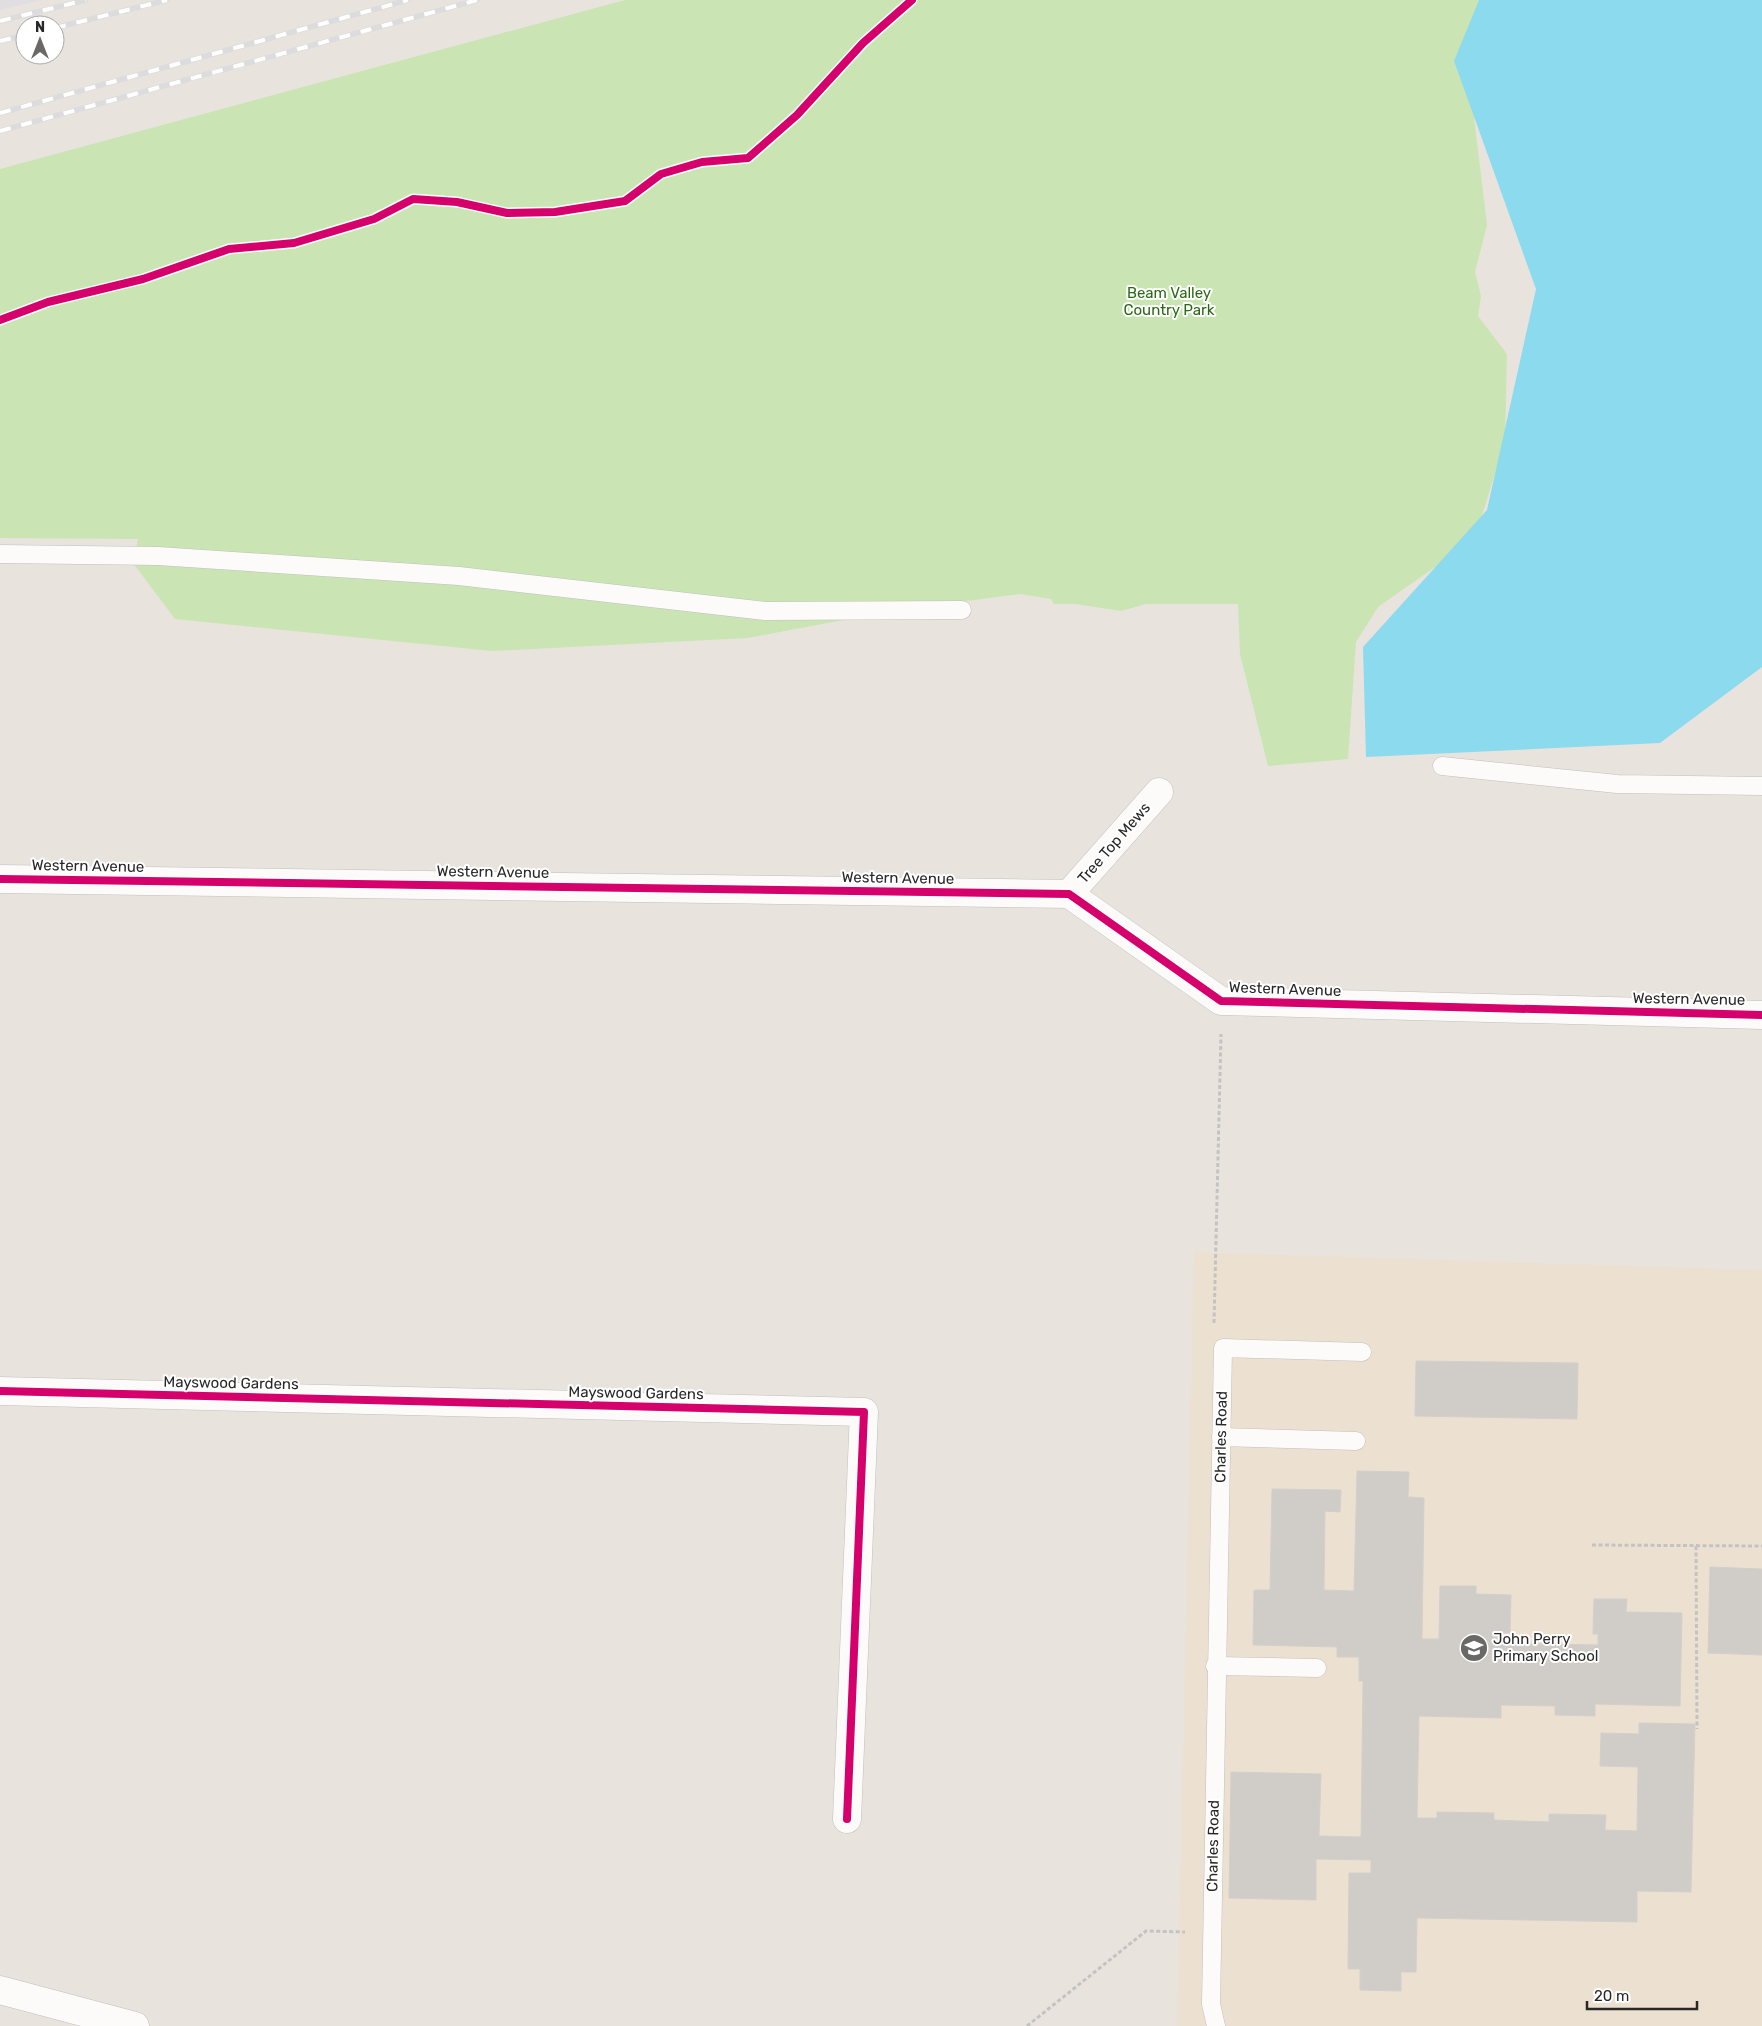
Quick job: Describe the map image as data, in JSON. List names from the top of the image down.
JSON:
{
  "streets": {
    "street": ["Tree Top Mews", "Western Avenue", "Mayswood Gardens"],
    "lane": ["Charles Road"]
  },
  "crossings": [
    ["Tree Top Mews", "Western Avenue"]
  ],
  "parks": ["Beam Valley Country Park"],
  "places": {
    "school or university": ["John Perry Primary School"]
  },
  "scale_bar": "20 m",
  "north": "top"
}
